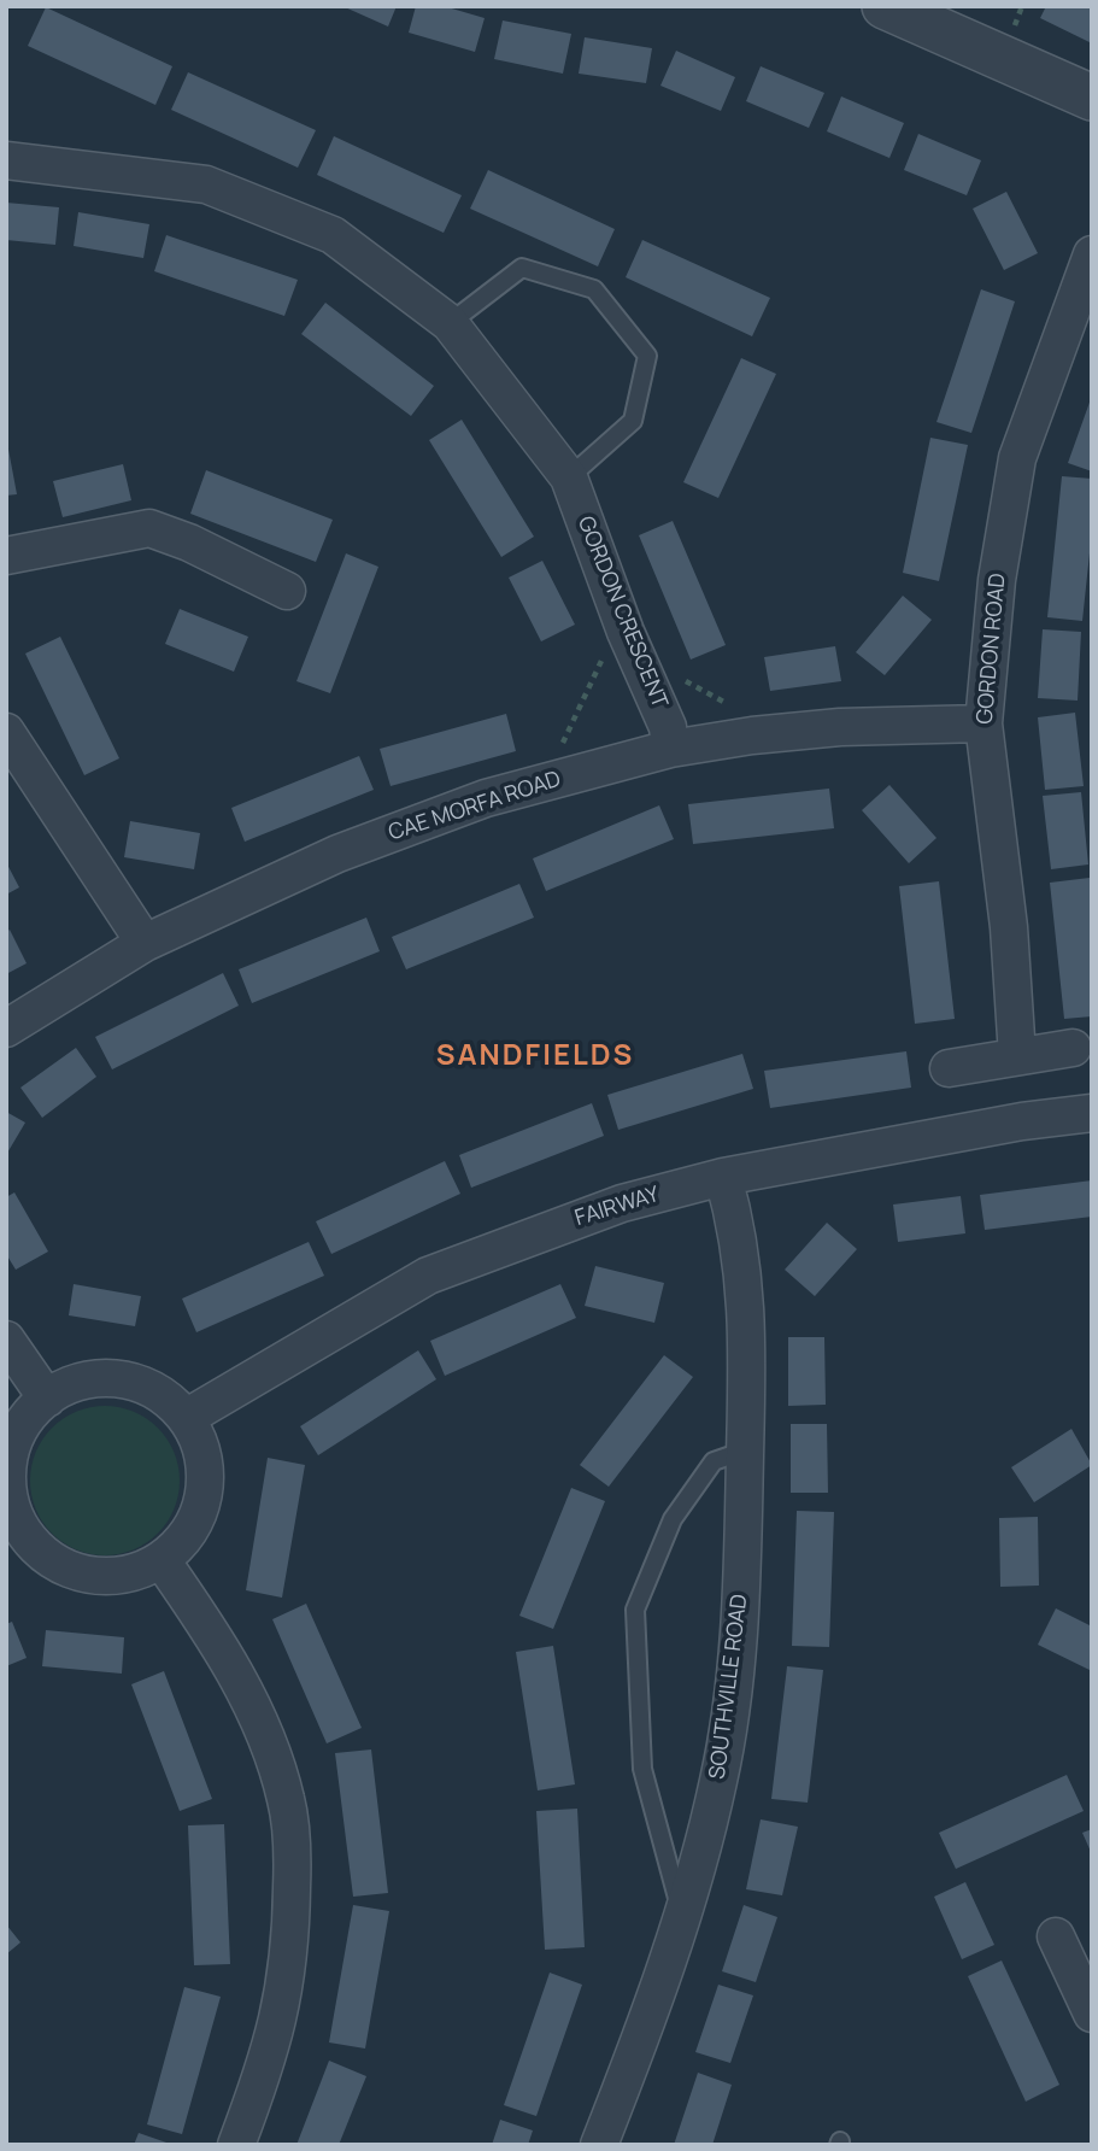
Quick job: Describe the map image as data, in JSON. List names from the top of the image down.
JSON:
{
  "streets": {
    "street": [
      "GORDON CRESCENT",
      "GORDON ROAD",
      "CAE MORFA ROAD",
      "FAIRWAY",
      "SOUTHVILLE ROAD"
    ]
  },
  "crossings": [
    ["GORDON CRESCENT", "CAE MORFA ROAD"],
    ["GORDON ROAD", "CAE MORFA ROAD"],
    ["FAIRWAY", "SOUTHVILLE ROAD"]
  ],
  "districts": ["SANDFIELDS"]
}
